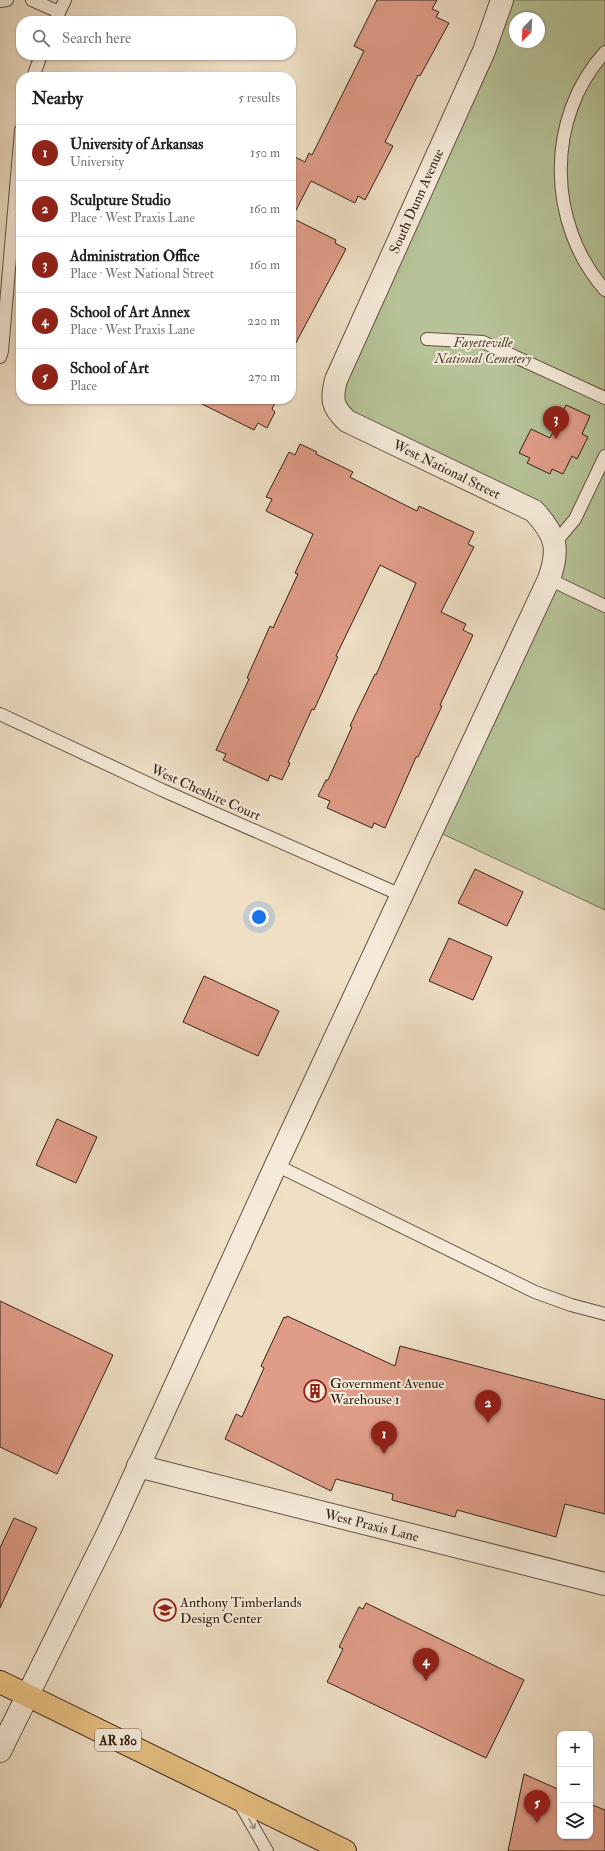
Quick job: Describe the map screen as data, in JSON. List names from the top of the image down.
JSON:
{
  "streets": {
    "main road": ["AR 180"],
    "street": ["South Dunn Avenue", "West National Street", "West Praxis Lane"],
    "lane": ["West Cheshire Court"]
  },
  "crossings": [
    ["South Dunn Avenue", "West National Street"]
  ],
  "parks": ["Fayetteville National Cemetery"],
  "places": {
    "building": ["Government Avenue Warehouse 1"],
    "school or university": ["Anthony Timberlands Design Center"]
  },
  "north": "bottom left",
  "page": {
    "search": "Search here",
    "heading": ["Nearby", "5 results"],
    "list": [
      {
        "mark": "1",
        "name": "University of Arkansas",
        "note": "University",
        "value": "150 m"
      },
      {
        "mark": "2",
        "name": "Sculpture Studio",
        "note": "Place · West Praxis Lane",
        "value": "160 m"
      },
      {
        "mark": "3",
        "name": "Administration Office",
        "note": "Place · West National Street",
        "value": "160 m"
      },
      {
        "mark": "4",
        "name": "School of Art Annex",
        "note": "Place · West Praxis Lane",
        "value": "220 m"
      },
      {
        "mark": "5",
        "name": "School of Art",
        "note": "Place",
        "value": "270 m"
      }
    ],
    "pins": [
      "3",
      "2",
      "1",
      "4",
      "5"
    ],
    "map_buttons": ["+", "−"]
  }
}
